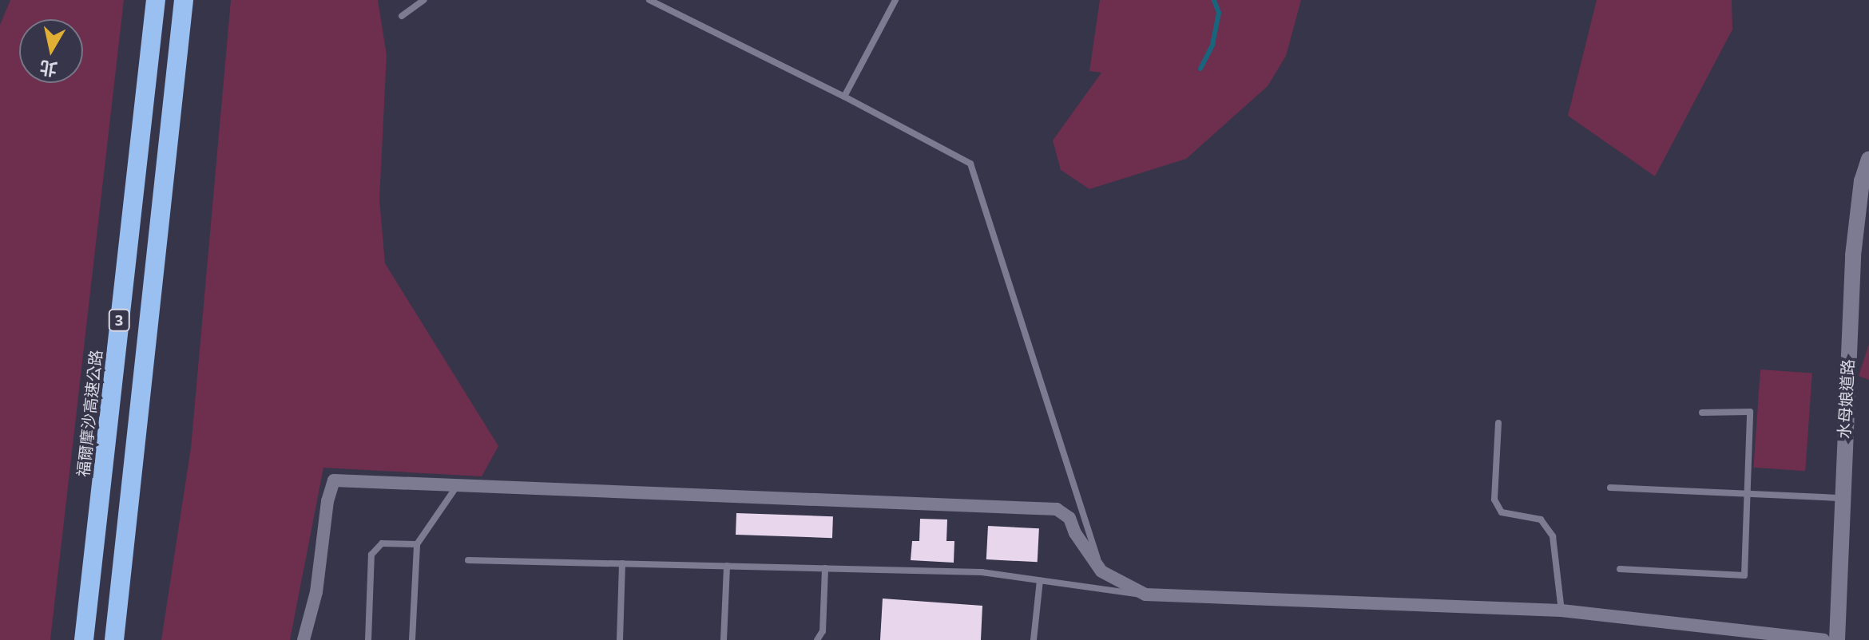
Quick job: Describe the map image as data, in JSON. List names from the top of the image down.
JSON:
{
  "streets": {
    "highway": ["3", "福爾摩沙高速公路"],
    "street": ["水母娘道路"]
  },
  "north": "bottom"
}
